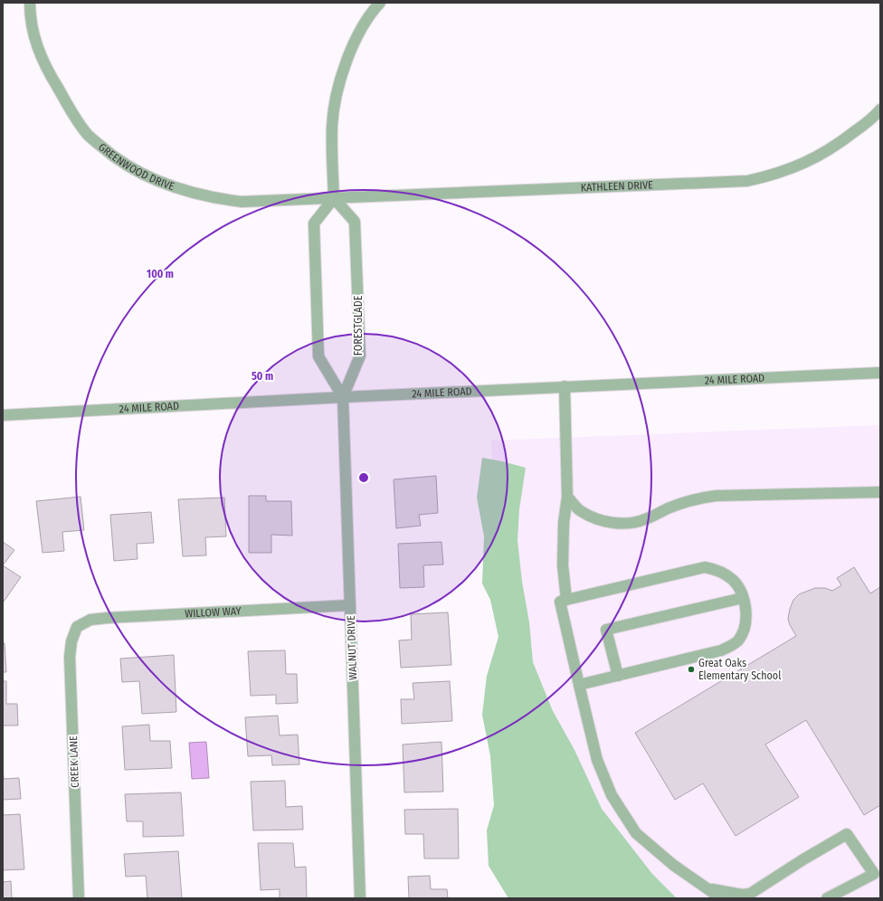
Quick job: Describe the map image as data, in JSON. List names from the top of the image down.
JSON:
{
  "streets": {
    "street": [
      "GREENWOOD DRIVE",
      "KATHLEEN DRIVE",
      "FORESTGLADE",
      "24 MILE ROAD",
      "WILLOW WAY",
      "WALNUT DRIVE",
      "CREEK LANE"
    ]
  },
  "crossings": [
    ["GREENWOOD DRIVE", "KATHLEEN DRIVE"],
    ["GREENWOOD DRIVE", "FORESTGLADE"],
    ["KATHLEEN DRIVE", "FORESTGLADE"],
    ["FORESTGLADE", "24 MILE ROAD"],
    ["FORESTGLADE", "WALNUT DRIVE"],
    ["24 MILE ROAD", "WALNUT DRIVE"],
    ["WILLOW WAY", "WALNUT DRIVE"],
    ["WILLOW WAY", "CREEK LANE"]
  ],
  "places": ["Great Oaks Elementary School"],
  "rings": ["100 m", "50 m"]
}
